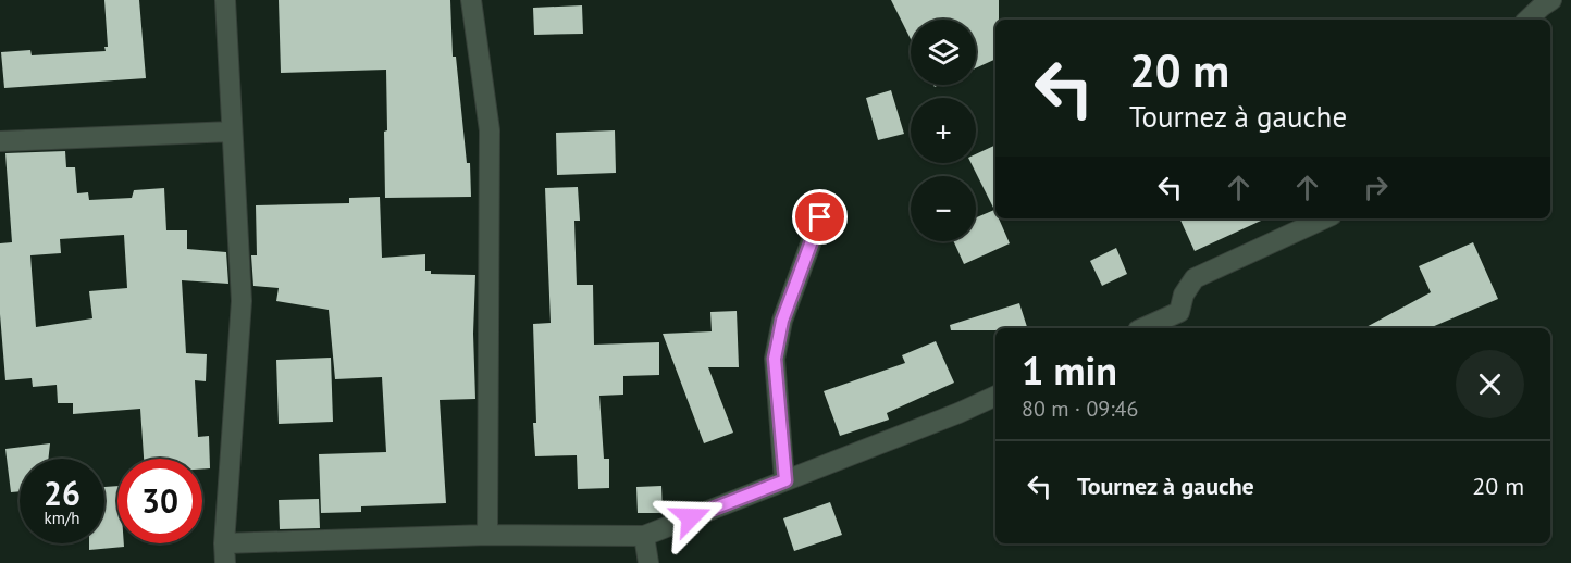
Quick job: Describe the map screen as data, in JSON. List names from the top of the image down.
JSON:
{
  "page": {
    "map_buttons": ["+", "−"],
    "turn": ["20 m", "Tournez à gauche"],
    "heading": ["1 min", "80 m · 09:46"],
    "list": [
      {
        "name": "Tournez à gauche",
        "value": "20 m"
      }
    ],
    "speed": "26 km/h",
    "limit": "30"
  }
}
